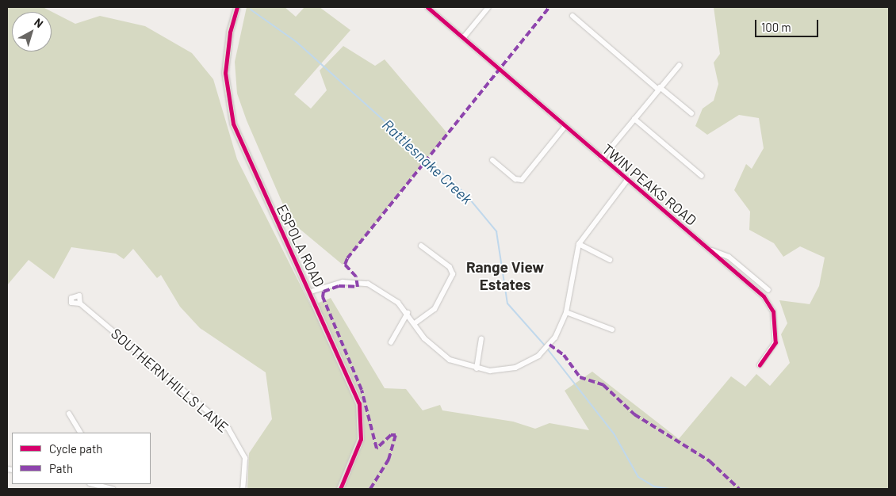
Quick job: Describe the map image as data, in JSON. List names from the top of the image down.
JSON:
{
  "streets": {
    "main road": ["ESPOLA ROAD"],
    "street": ["TWIN PEAKS ROAD", "SOUTHERN HILLS LANE"]
  },
  "districts": ["Range View Estates"],
  "water": ["Rattlesnake Creek"],
  "legend": ["Cycle path", "Path"],
  "scale_bar": "100 m",
  "north": "top right"
}
